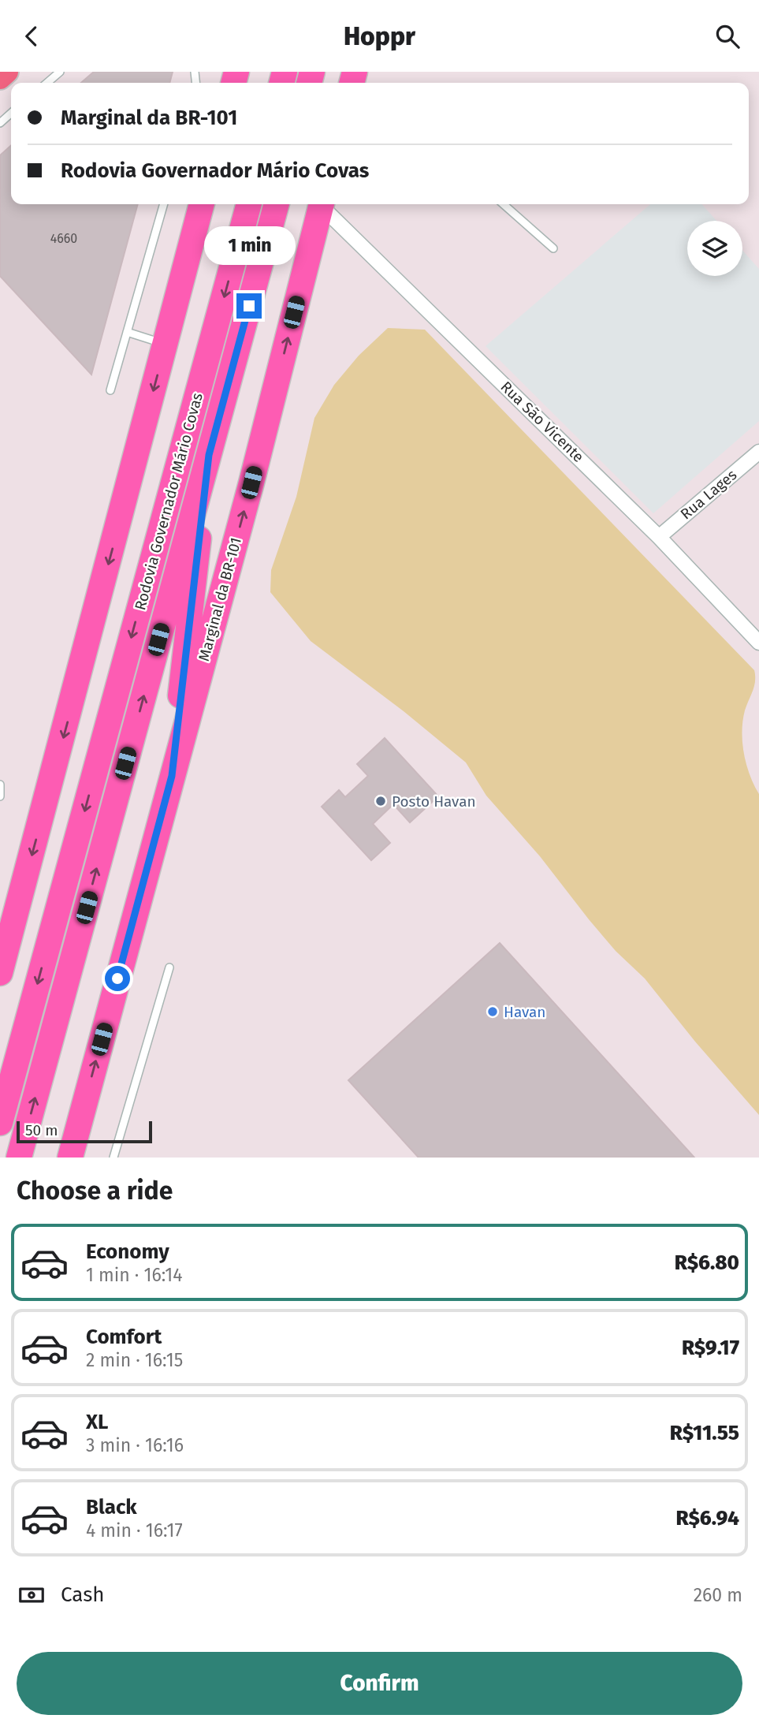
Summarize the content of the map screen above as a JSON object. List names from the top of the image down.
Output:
{
  "streets": {
    "highway": ["Rodovia Governador Mário Covas", "Marginal da BR-101"],
    "street": ["Rua São Vicente", "Rua Lages"]
  },
  "crossings": [
    ["Rua São Vicente", "Rua Lages"]
  ],
  "places": ["Posto Havan", "Havan"],
  "house_numbers": ["4660"],
  "scale_bar": "50 m",
  "page": {
    "header": "Hoppr",
    "banner": ["Marginal da BR-101", "Rodovia Governador Mário Covas"],
    "bubble": "1 min",
    "scale": "50 m",
    "heading": "Choose a ride",
    "list": [
      {
        "name": "Economy",
        "note": "1 min · 16:14",
        "value": "R$6.80"
      },
      {
        "name": "Comfort",
        "note": "2 min · 16:15",
        "value": "R$9.17"
      },
      {
        "name": "XL",
        "note": "3 min · 16:16",
        "value": "R$11.55"
      },
      {
        "name": "Black",
        "note": "4 min · 16:17",
        "value": "R$6.94"
      }
    ],
    "pay": ["Cash", "260 m"],
    "buttons": "Confirm"
  }
}
